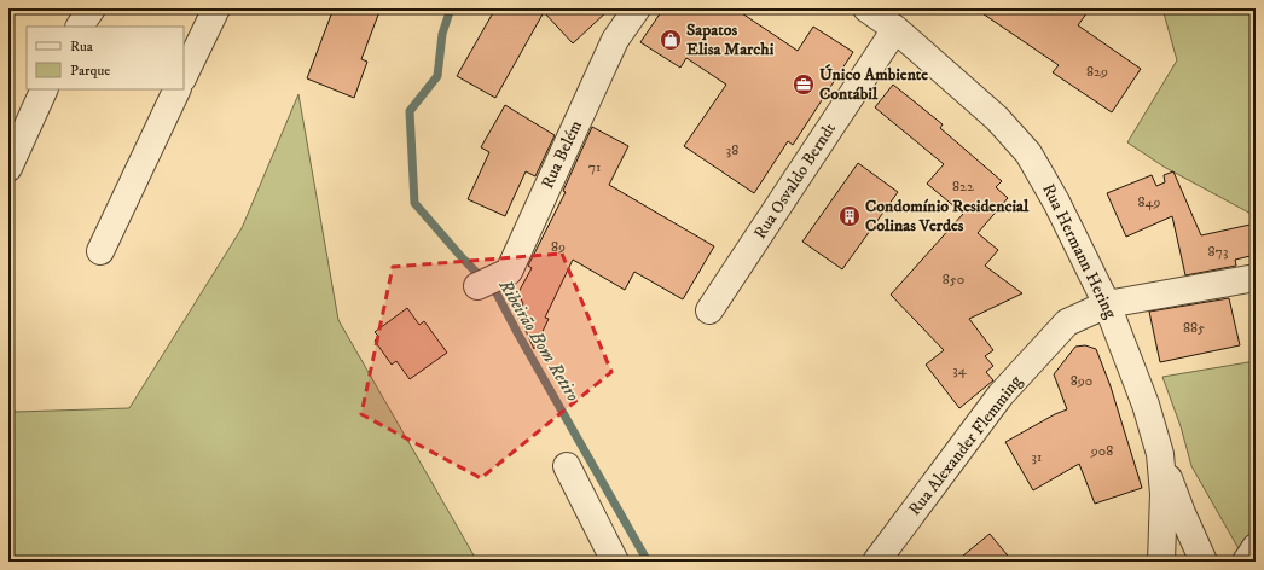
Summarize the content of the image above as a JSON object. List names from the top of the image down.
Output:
{
  "streets": {
    "street": [
      "Rua Belém",
      "Rua Osvaldo Berndt",
      "Rua Hermann Hering",
      "Rua Alexander Flemming"
    ]
  },
  "crossings": [
    ["Rua Osvaldo Berndt", "Rua Hermann Hering"],
    ["Rua Hermann Hering", "Rua Alexander Flemming"]
  ],
  "water": ["Ribeirão Bom Retiro"],
  "places": {
    "shop": ["Sapatos Elisa Marchi"],
    "office": ["Único Ambiente Contábil"],
    "building": ["Condomínio Residencial Colinas Verdes"]
  },
  "house_numbers": [
    "829",
    "38",
    "71",
    "822",
    "849",
    "89",
    "873",
    "850",
    "885",
    "34",
    "890",
    "908",
    "31"
  ],
  "legend": ["Rua", "Parque"]
}
